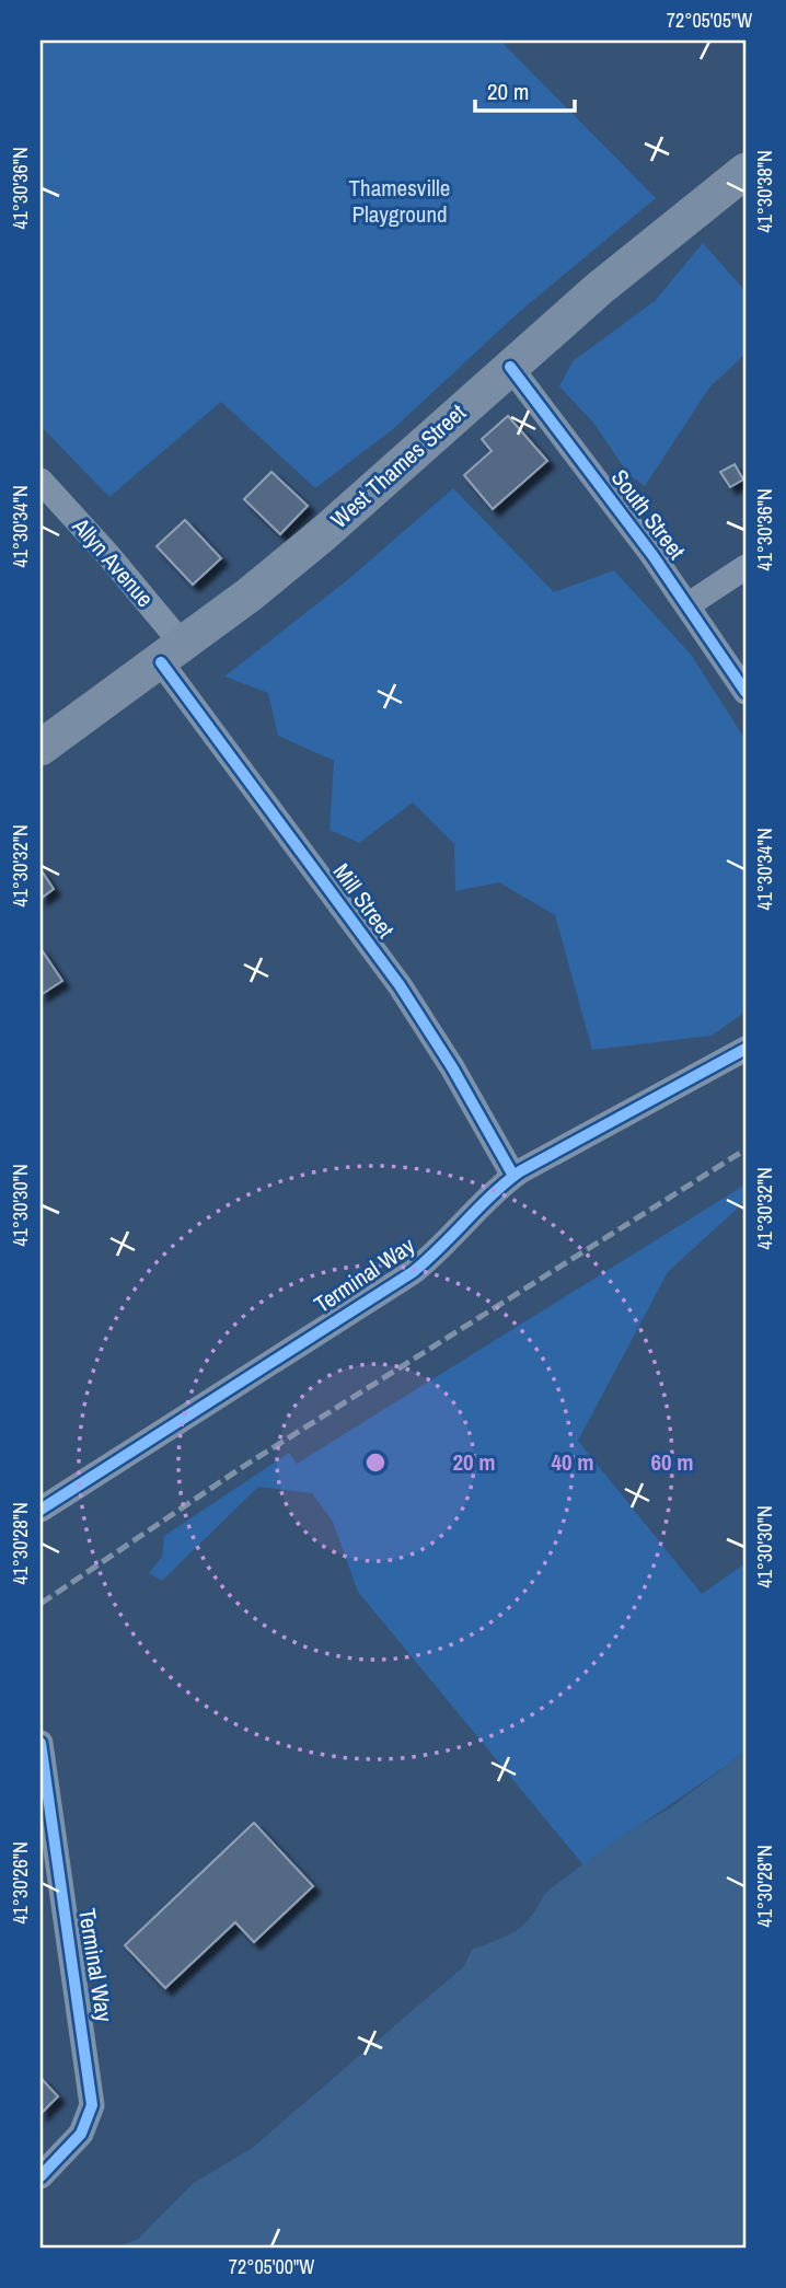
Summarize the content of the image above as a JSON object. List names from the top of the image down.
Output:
{
  "streets": {
    "main road": ["West Thames Street"],
    "street": [
      "South Street",
      "Allyn Avenue",
      "Mill Street",
      "Terminal Way"
    ]
  },
  "crossings": [
    ["West Thames Street", "South Street"],
    ["West Thames Street", "Allyn Avenue"],
    ["West Thames Street", "Mill Street"],
    ["Allyn Avenue", "Mill Street"],
    ["Mill Street", "Terminal Way"]
  ],
  "parks": ["Thamesville Playground"],
  "scale_bar": "20 m",
  "coordinates": [
    "72°05'05\"W",
    "41°30'36\"N",
    "41°30'38\"N",
    "41°30'34\"N",
    "41°30'32\"N",
    "41°30'30\"N",
    "41°30'28\"N",
    "41°30'26\"N",
    "72°05'00\"W"
  ],
  "rings": ["20 m", "40 m", "60 m"]
}
